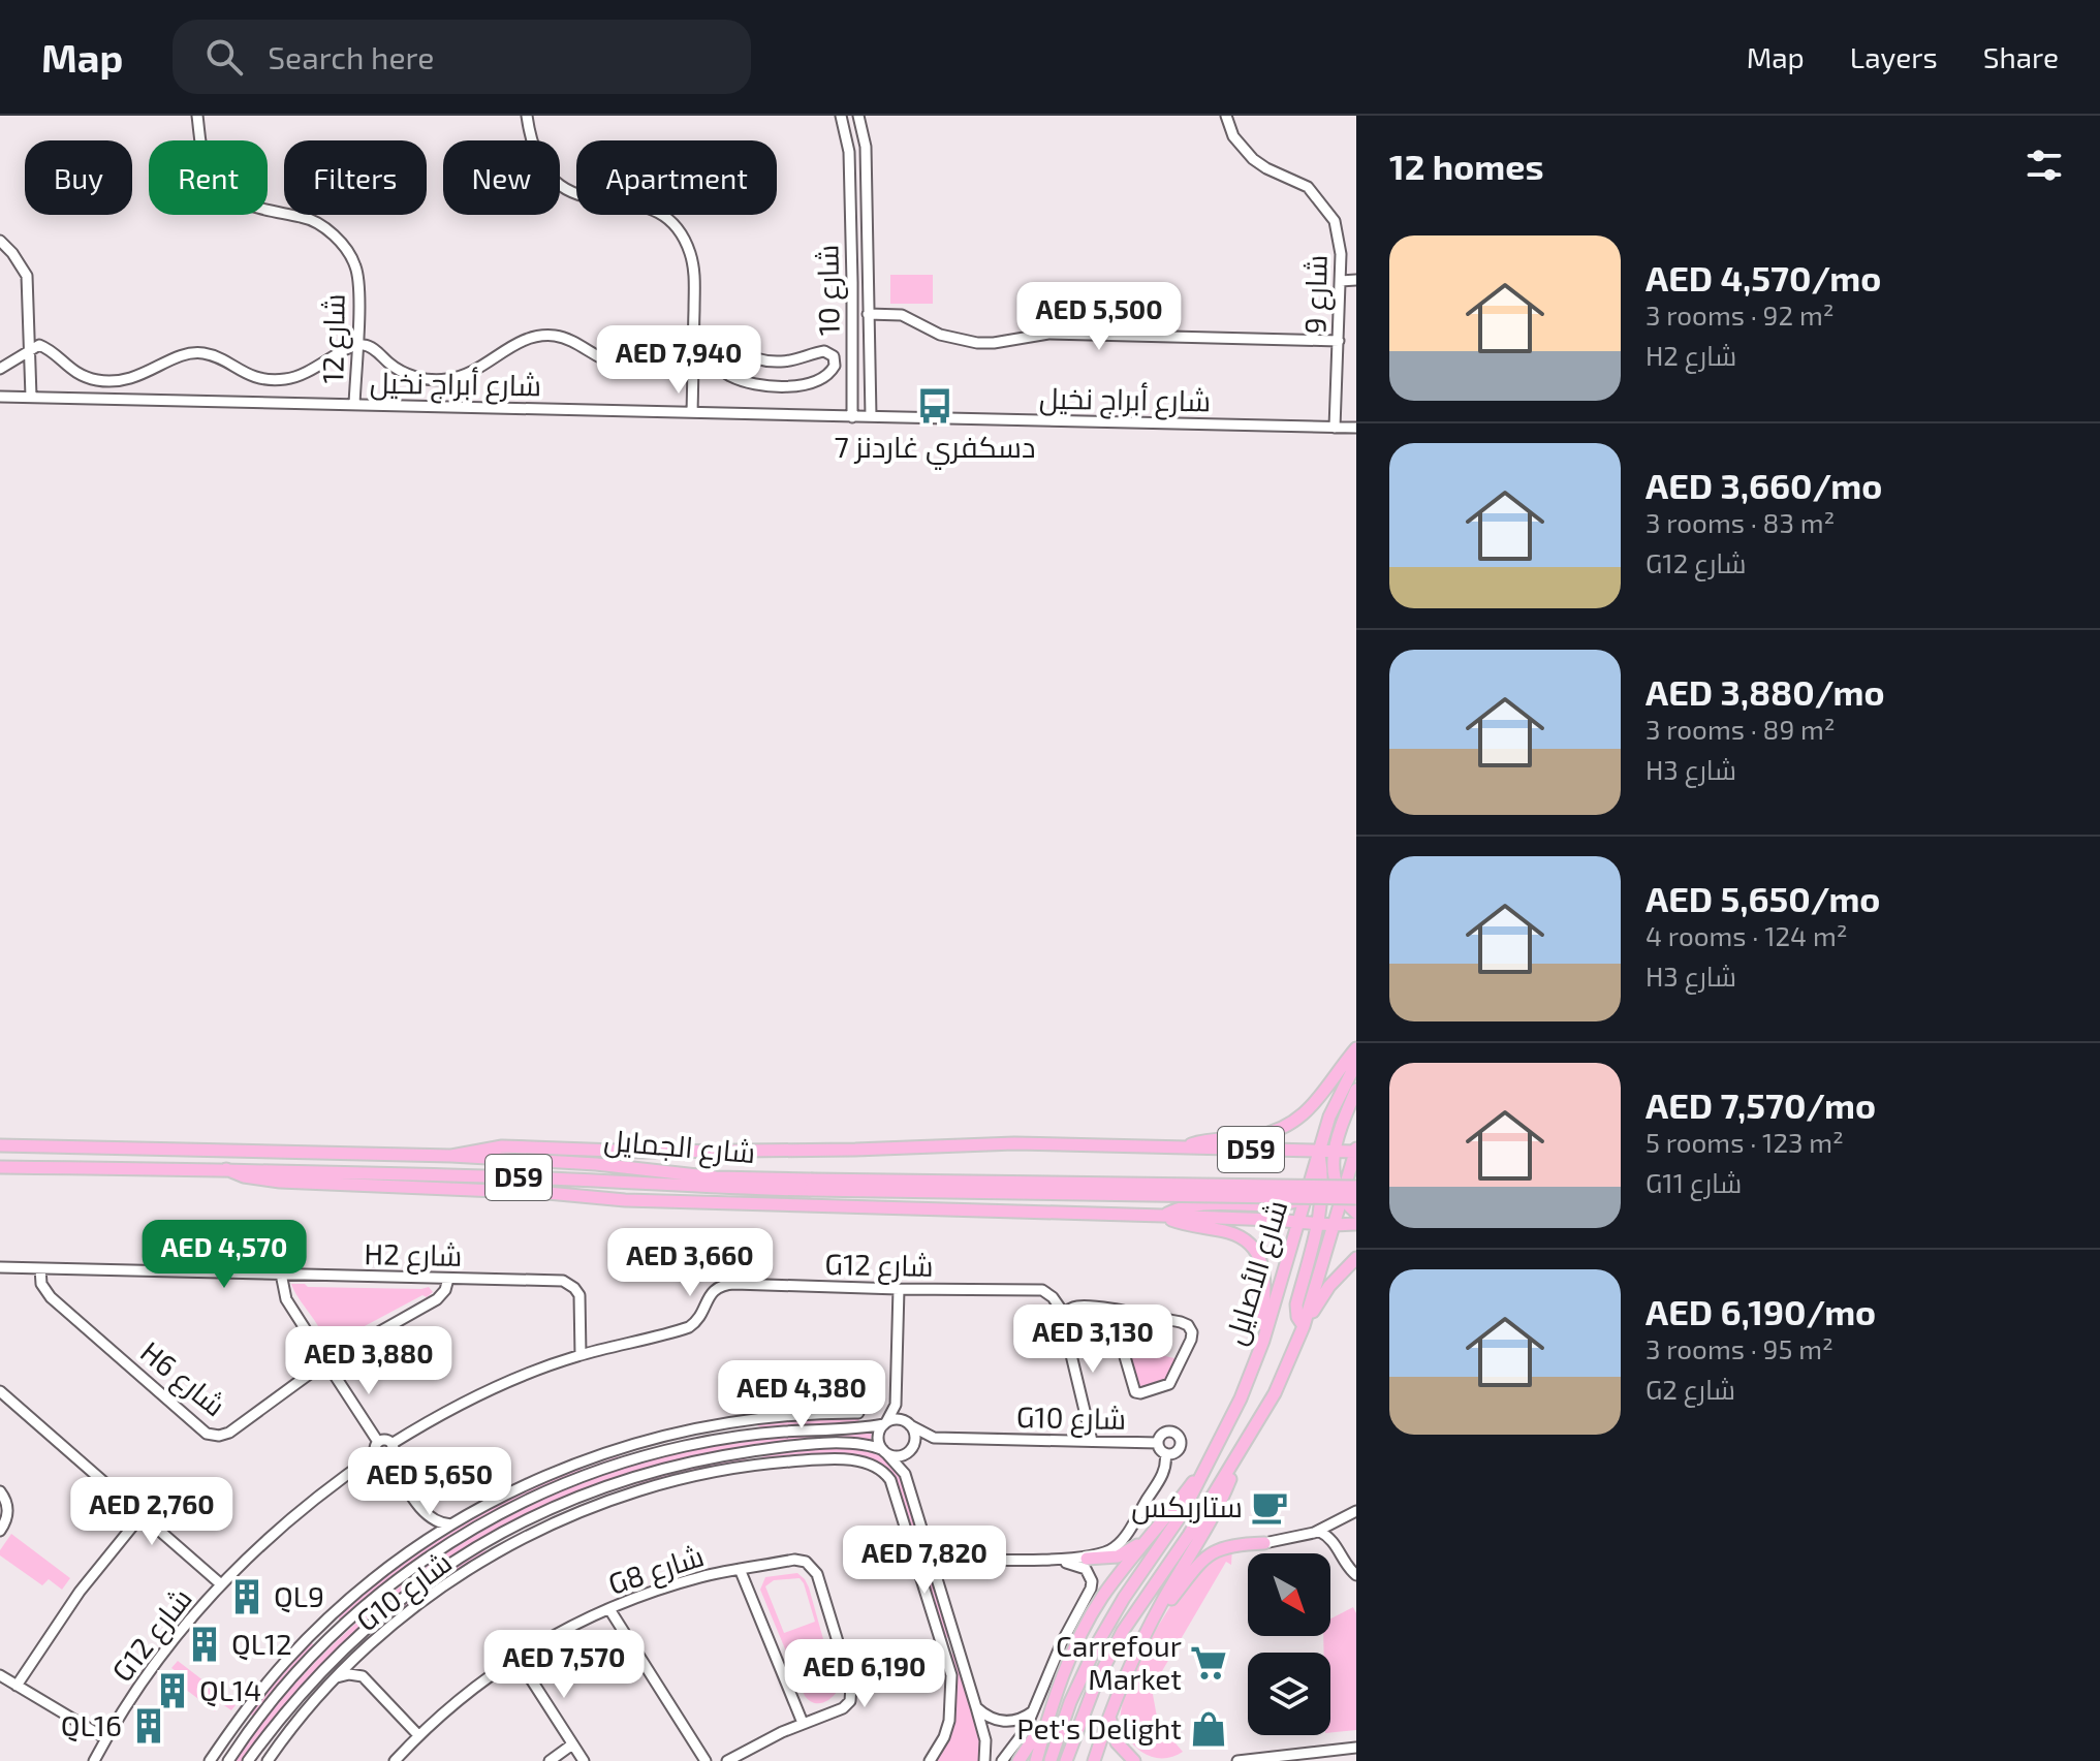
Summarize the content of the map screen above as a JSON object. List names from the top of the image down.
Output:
{
  "streets": {
    "main road": ["شارع الجمايل", "D59", "شارع الأصايل"],
    "street": [
      "شارع 10",
      "شارع 9",
      "شارع 12",
      "شارع أبراج نخيل",
      "H2 شارع",
      "G12 شارع",
      "H6 شارع",
      "G10 شارع",
      "G8 شارع"
    ]
  },
  "crossings": [
    ["شارع 10", "شارع أبراج نخيل"],
    ["شارع 9", "شارع أبراج نخيل"],
    ["شارع 12", "شارع أبراج نخيل"],
    ["شارع الجمايل", "D59"],
    ["D59", "شارع الأصايل"],
    ["H2 شارع", "G12 شارع"],
    ["H2 شارع", "H6 شارع"]
  ],
  "places": {
    "bus stop": ["دسكفري غاردنز 7"],
    "cafe": ["ستاربكس"],
    "building": [
      "QL9",
      "QL12",
      "QL14",
      "QL16"
    ],
    "supermarket": ["Carrefour Market"],
    "shop": ["Pet's Delight"]
  },
  "north": "bottom right",
  "page": {
    "header": "Map",
    "search": "Search here",
    "nav": ["Map", "Layers", "Share"],
    "heading": "12 homes",
    "chip": [
      "Buy",
      "Rent",
      "Filters",
      "New",
      "Apartment"
    ],
    "list": [
      {
        "name": "AED 4,570/mo",
        "note": "3 rooms · 92 m² · H2 شارع"
      },
      {
        "name": "AED 3,660/mo",
        "note": "3 rooms · 83 m² · G12 شارع"
      },
      {
        "name": "AED 3,880/mo",
        "note": "3 rooms · 89 m² · H3 شارع"
      },
      {
        "name": "AED 5,650/mo",
        "note": "4 rooms · 124 m² · H3 شارع"
      },
      {
        "name": "AED 7,570/mo",
        "note": "5 rooms · 123 m² · G11 شارع"
      },
      {
        "name": "AED 6,190/mo",
        "note": "3 rooms · 95 m² · G2 شارع"
      }
    ],
    "price": [
      "AED 5,500",
      "AED 7,940",
      "AED 4,570",
      "AED 3,660",
      "AED 3,130",
      "AED 3,880",
      "AED 4,380",
      "AED 5,650",
      "AED 2,760",
      "AED 7,820",
      "AED 7,570",
      "AED 6,190"
    ]
  }
}
